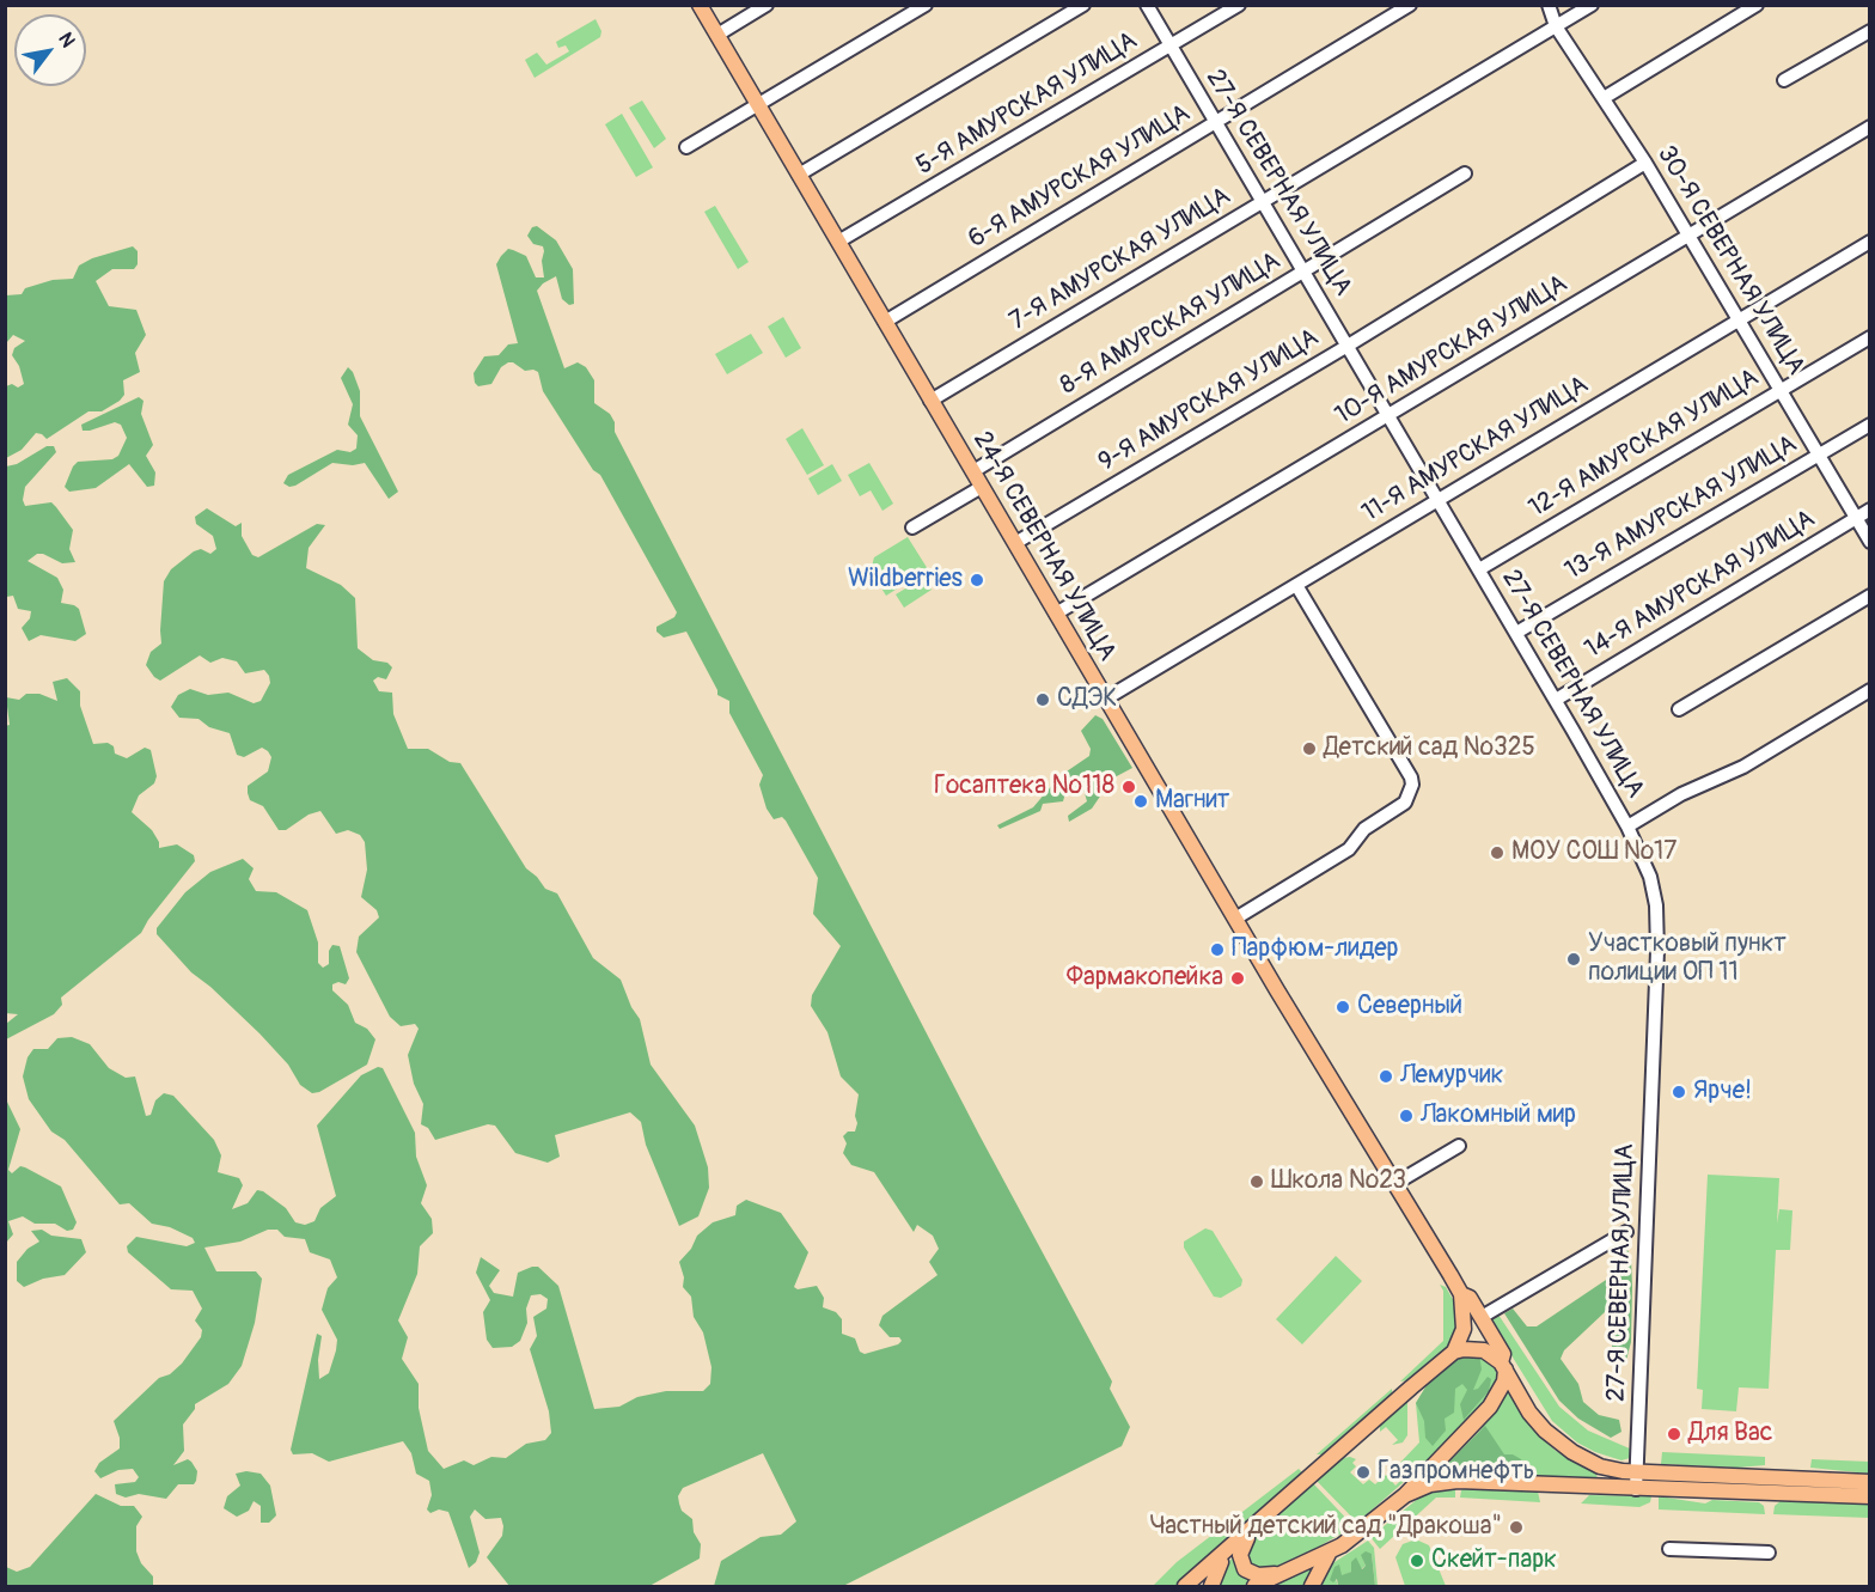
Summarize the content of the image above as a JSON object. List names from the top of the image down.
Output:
{
  "streets": {
    "main road": ["24-Я СЕВЕРНАЯ УЛИЦА"],
    "street": [
      "5-Я АМУРСКАЯ УЛИЦА",
      "6-Я АМУРСКАЯ УЛИЦА",
      "27-Я СЕВЕРНАЯ УЛИЦА",
      "7-Я АМУРСКАЯ УЛИЦА",
      "30-Я СЕВЕРНАЯ УЛИЦА",
      "8-Я АМУРСКАЯ УЛИЦА",
      "10-Я АМУРСКАЯ УЛИЦА",
      "9-Я АМУРСКАЯ УЛИЦА",
      "12-Я АМУРСКАЯ УЛИЦА",
      "11-Я АМУРСКАЯ УЛИЦА",
      "13-Я АМУРСКАЯ УЛИЦА",
      "14-Я АМУРСКАЯ УЛИЦА"
    ]
  },
  "crossings": [
    ["5-Я АМУРСКАЯ УЛИЦА", "27-Я СЕВЕРНАЯ УЛИЦА"],
    ["5-Я АМУРСКАЯ УЛИЦА", "24-Я СЕВЕРНАЯ УЛИЦА"],
    ["6-Я АМУРСКАЯ УЛИЦА", "27-Я СЕВЕРНАЯ УЛИЦА"],
    ["6-Я АМУРСКАЯ УЛИЦА", "24-Я СЕВЕРНАЯ УЛИЦА"],
    ["27-Я СЕВЕРНАЯ УЛИЦА", "7-Я АМУРСКАЯ УЛИЦА"],
    ["27-Я СЕВЕРНАЯ УЛИЦА", "8-Я АМУРСКАЯ УЛИЦА"],
    ["27-Я СЕВЕРНАЯ УЛИЦА", "10-Я АМУРСКАЯ УЛИЦА"],
    ["27-Я СЕВЕРНАЯ УЛИЦА", "9-Я АМУРСКАЯ УЛИЦА"],
    ["27-Я СЕВЕРНАЯ УЛИЦА", "12-Я АМУРСКАЯ УЛИЦА"],
    ["27-Я СЕВЕРНАЯ УЛИЦА", "11-Я АМУРСКАЯ УЛИЦА"],
    ["27-Я СЕВЕРНАЯ УЛИЦА", "13-Я АМУРСКАЯ УЛИЦА"],
    ["27-Я СЕВЕРНАЯ УЛИЦА", "24-Я СЕВЕРНАЯ УЛИЦА"],
    ["27-Я СЕВЕРНАЯ УЛИЦА", "14-Я АМУРСКАЯ УЛИЦА"],
    ["7-Я АМУРСКАЯ УЛИЦА", "30-Я СЕВЕРНАЯ УЛИЦА"],
    ["7-Я АМУРСКАЯ УЛИЦА", "24-Я СЕВЕРНАЯ УЛИЦА"],
    ["30-Я СЕВЕРНАЯ УЛИЦА", "10-Я АМУРСКАЯ УЛИЦА"],
    ["30-Я СЕВЕРНАЯ УЛИЦА", "9-Я АМУРСКАЯ УЛИЦА"],
    ["30-Я СЕВЕРНАЯ УЛИЦА", "12-Я АМУРСКАЯ УЛИЦА"],
    ["30-Я СЕВЕРНАЯ УЛИЦА", "11-Я АМУРСКАЯ УЛИЦА"],
    ["30-Я СЕВЕРНАЯ УЛИЦА", "13-Я АМУРСКАЯ УЛИЦА"],
    ["30-Я СЕВЕРНАЯ УЛИЦА", "14-Я АМУРСКАЯ УЛИЦА"],
    ["8-Я АМУРСКАЯ УЛИЦА", "24-Я СЕВЕРНАЯ УЛИЦА"],
    ["10-Я АМУРСКАЯ УЛИЦА", "24-Я СЕВЕРНАЯ УЛИЦА"],
    ["9-Я АМУРСКАЯ УЛИЦА", "24-Я СЕВЕРНАЯ УЛИЦА"],
    ["11-Я АМУРСКАЯ УЛИЦА", "24-Я СЕВЕРНАЯ УЛИЦА"]
  ],
  "places": [
    "Wildberries",
    "СДЭК",
    "Детский сад №325",
    "Госаптека №118",
    "Магнит",
    "МОУ СОШ №17",
    "Парфюм-лидер",
    "Участковый пункт полиции ОП 11",
    "Фармакопейка",
    "Северный",
    "Лемурчик",
    "Ярче!",
    "Лакомный мир",
    "Школа №23",
    "Для Вас",
    "Газпромнефть",
    "Частный детский сад \"Дракоша\"",
    "Скейт-парк"
  ],
  "north": "top right"
}
